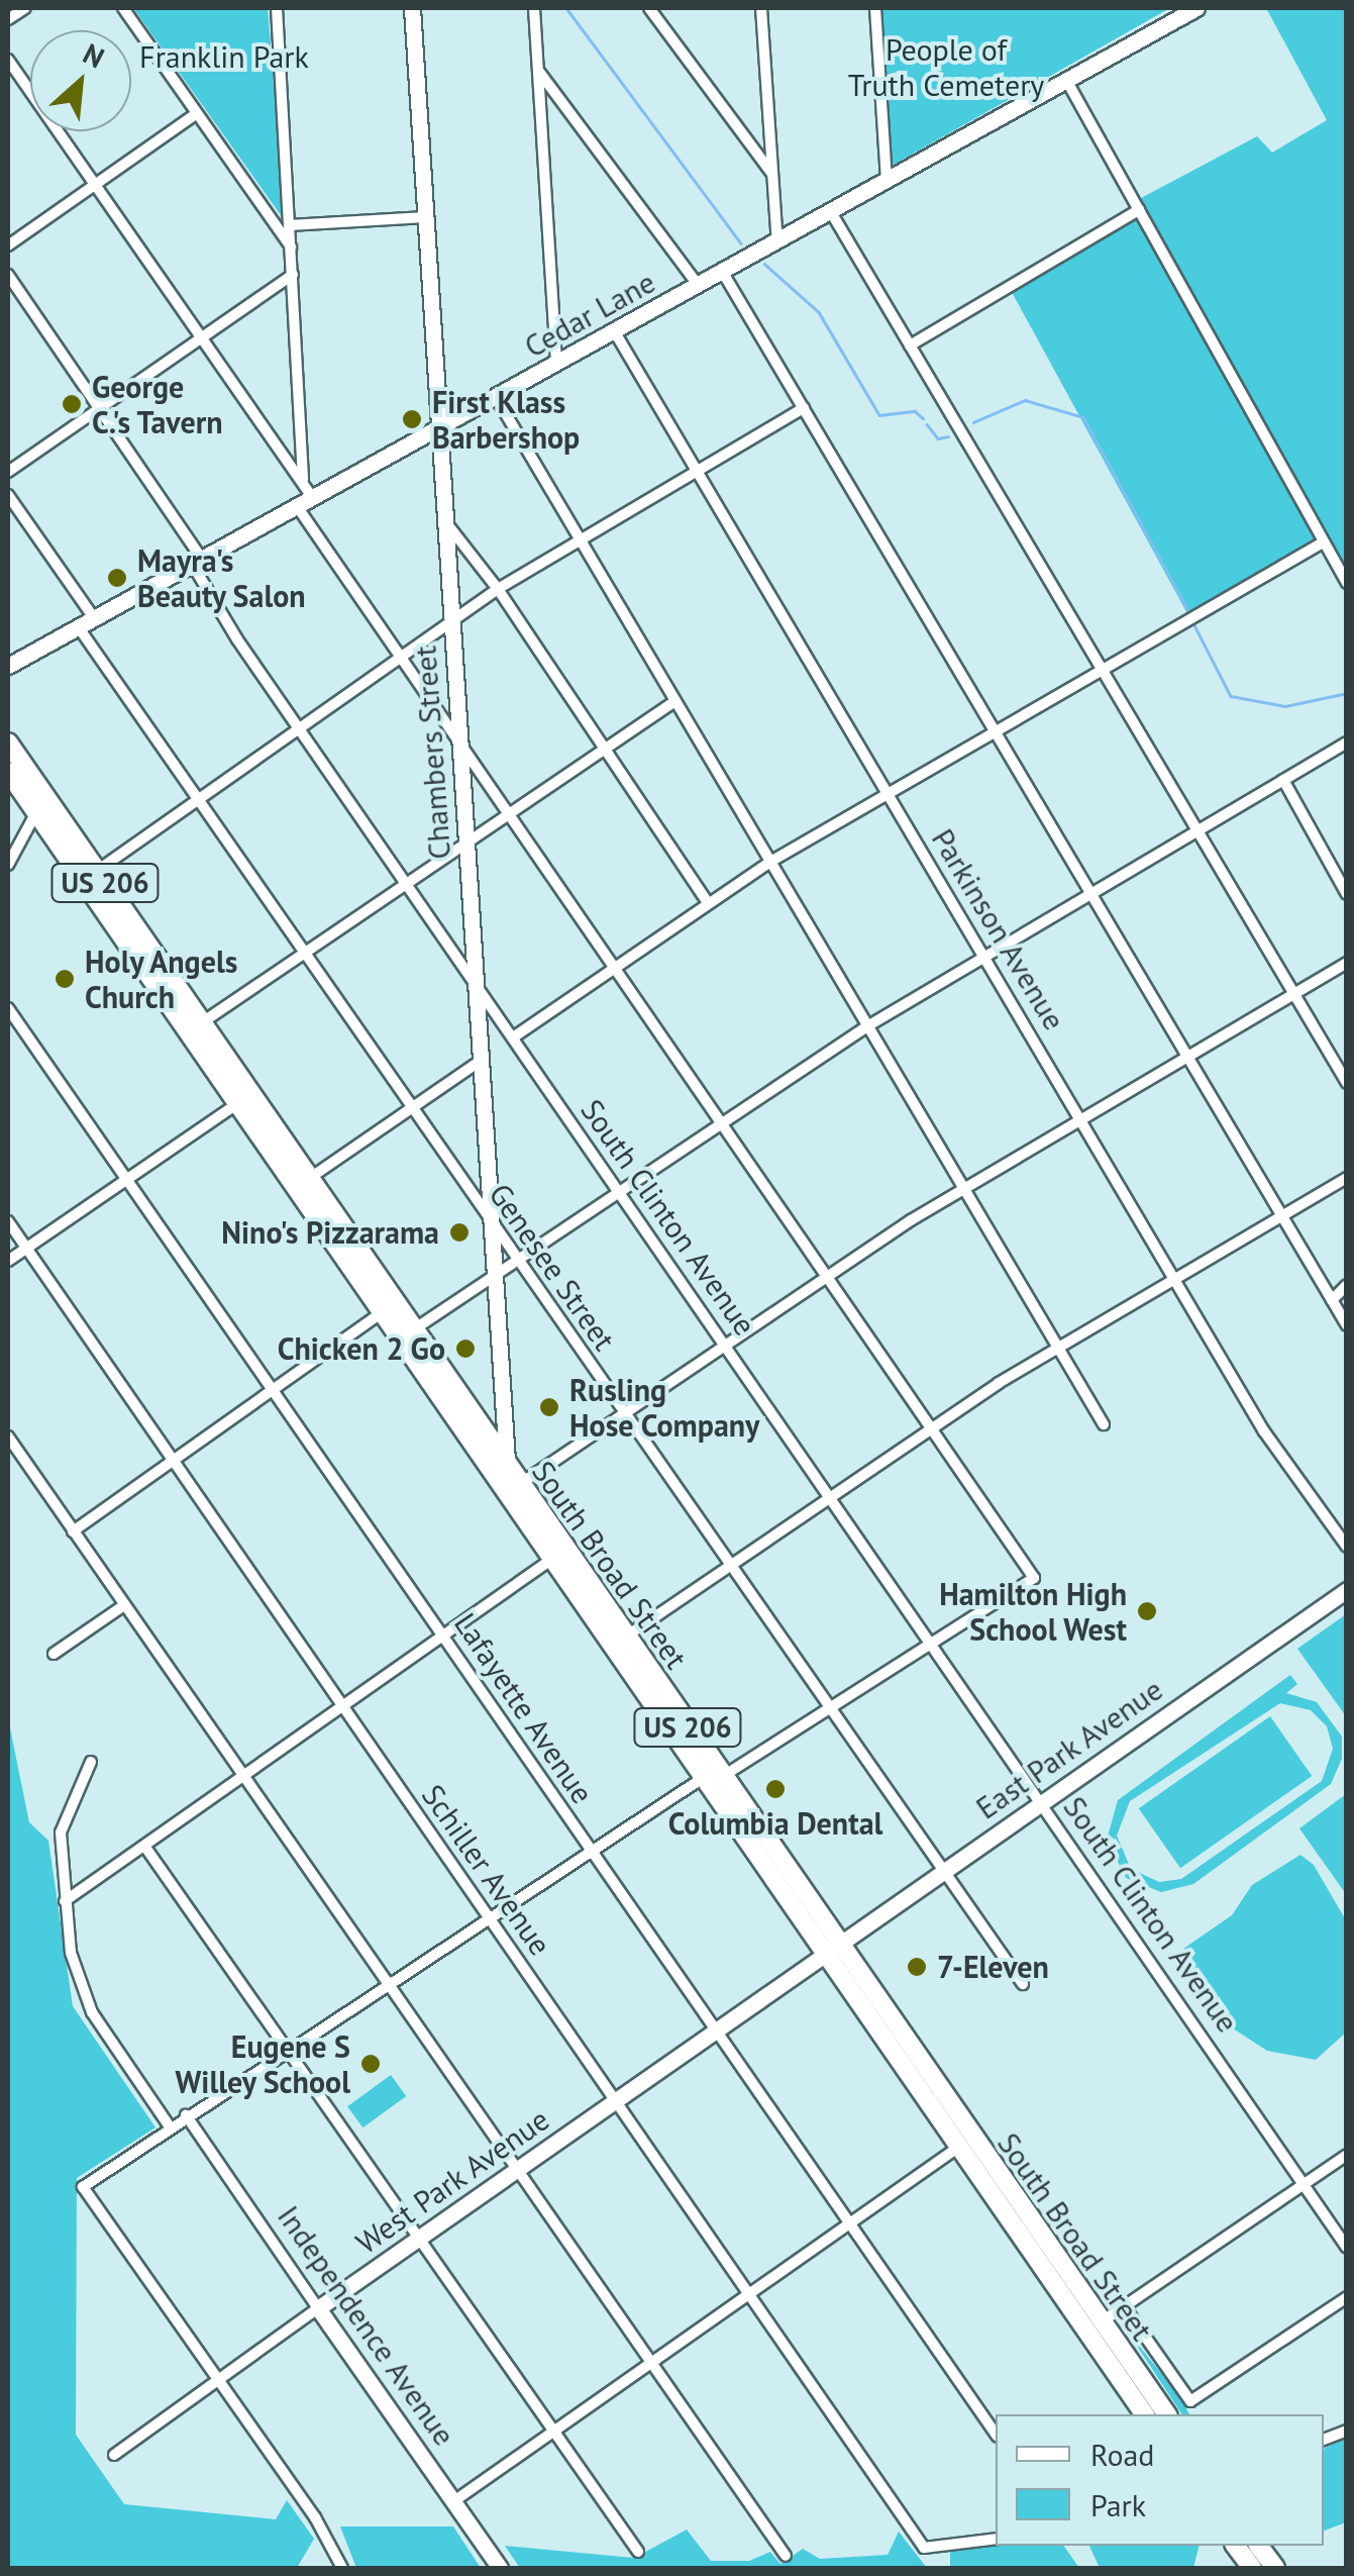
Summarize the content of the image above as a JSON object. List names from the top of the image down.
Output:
{
  "streets": {
    "main road": ["US 206", "South Broad Street"],
    "street": [
      "Cedar Lane",
      "Chambers Street",
      "Parkinson Avenue",
      "South Clinton Avenue",
      "Genesee Street",
      "Lafayette Avenue",
      "East Park Avenue",
      "Schiller Avenue",
      "West Park Avenue",
      "Independence Avenue"
    ]
  },
  "crossings": [
    ["Cedar Lane", "Chambers Street"],
    ["Cedar Lane", "Parkinson Avenue"],
    ["Cedar Lane", "South Clinton Avenue"],
    ["Cedar Lane", "Genesee Street"],
    ["Chambers Street", "South Clinton Avenue"],
    ["Chambers Street", "Genesee Street"],
    ["Chambers Street", "South Broad Street"],
    ["South Clinton Avenue", "East Park Avenue"],
    ["Genesee Street", "East Park Avenue"],
    ["South Broad Street", "East Park Avenue"],
    ["South Broad Street", "West Park Avenue"],
    ["Lafayette Avenue", "West Park Avenue"],
    ["East Park Avenue", "West Park Avenue"],
    ["Schiller Avenue", "West Park Avenue"],
    ["West Park Avenue", "Independence Avenue"]
  ],
  "parks": ["People of Truth Cemetery", "Franklin Park"],
  "places": [
    "George C.'s Tavern",
    "First Klass Barbershop",
    "Mayra's Beauty Salon",
    "Holy Angels Church",
    "Nino's Pizzarama",
    "Chicken 2 Go",
    "Rusling Hose Company",
    "Hamilton High School West",
    "Columbia Dental",
    "7-Eleven",
    "Eugene S Willey School"
  ],
  "legend": ["Road", "Park"],
  "north": "top right"
}
